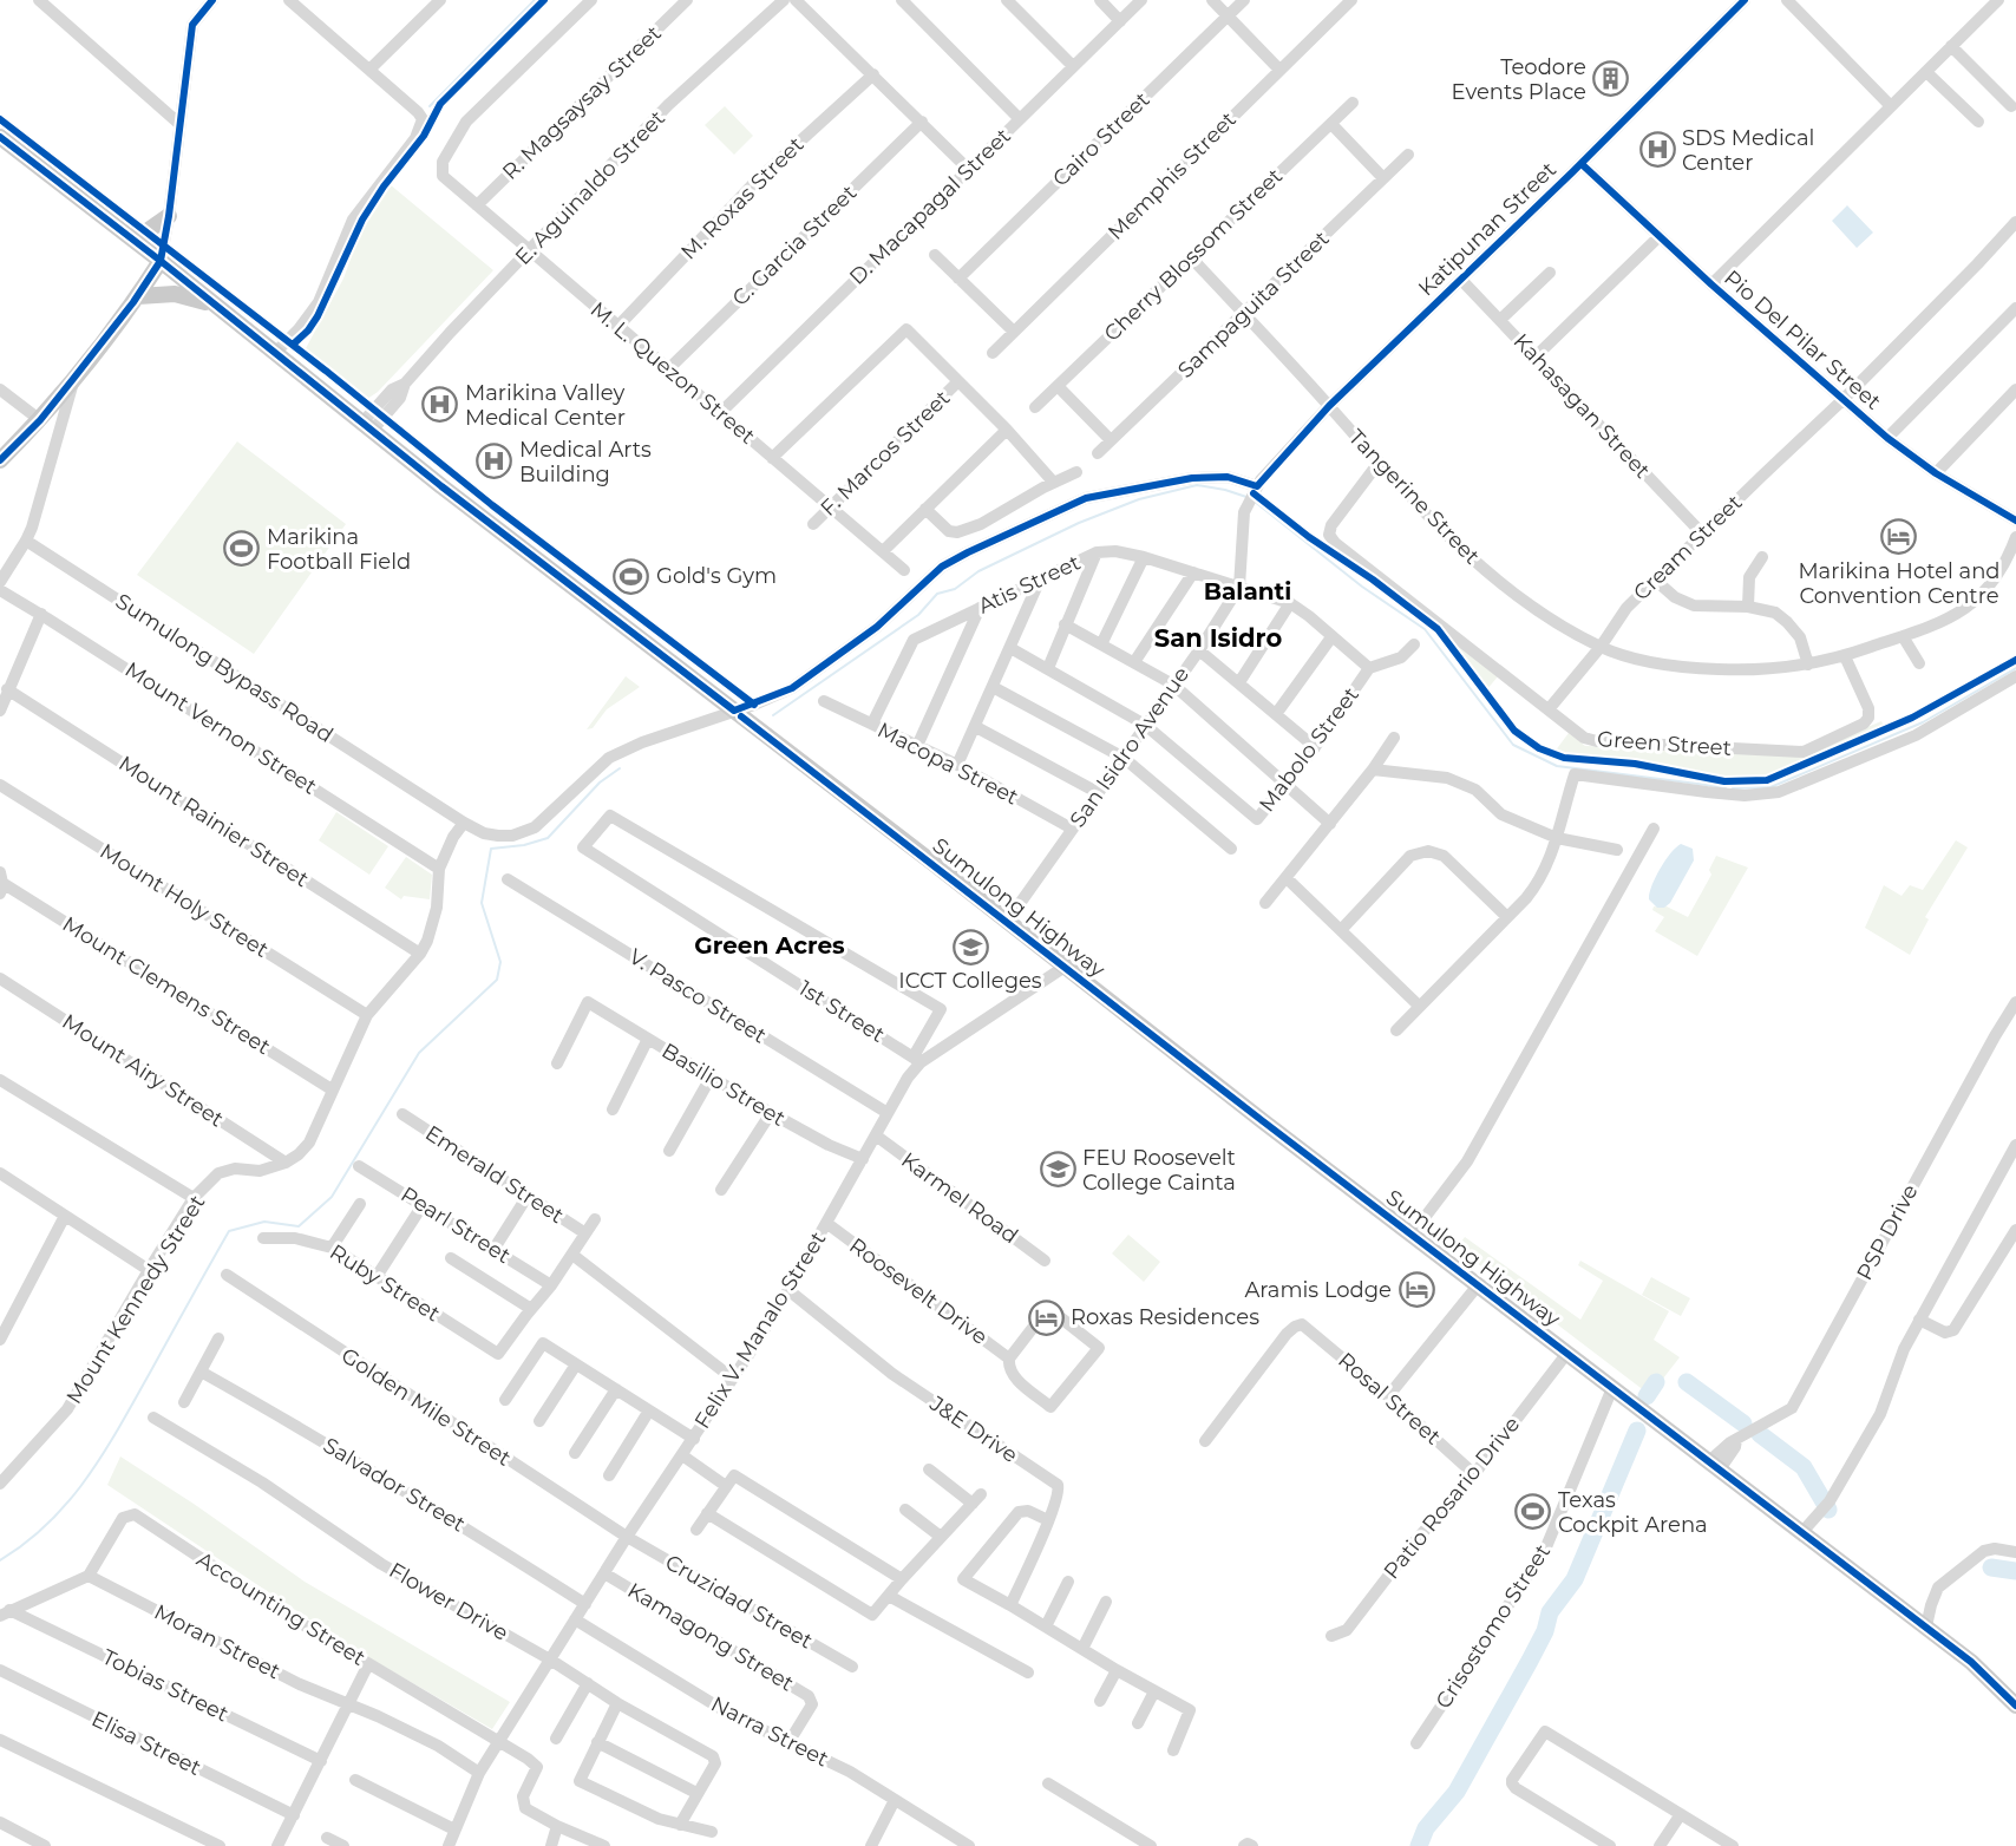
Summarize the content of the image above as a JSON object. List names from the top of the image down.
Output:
{
  "streets": {
    "main road": ["Sumulong Highway"],
    "street": [
      "R. Magsaysay Street",
      "Cairo Street",
      "Memphis Street",
      "E. Aguinaldo Street",
      "M. Roxas Street",
      "D. Macapagal Street",
      "Katipunan Street",
      "C. Garcia Street",
      "Cherry Blossom Street",
      "Sampaguita Street",
      "Pio Del Pilar Street",
      "M. L. Quezon Street",
      "Kahasagan Street",
      "F. Marcos Street",
      "Tangerine Street",
      "Cream Street",
      "Atis Street",
      "Sumulong Bypass Road",
      "Mount Vernon Street",
      "Green Street",
      "San Isidro Avenue",
      "Mabolo Street",
      "Macopa Street",
      "Mount Rainier Street",
      "Mount Holy Street",
      "Mount Clemens Street",
      "V. Pasco Street",
      "1st Street",
      "Mount Airy Street",
      "Basilio Street",
      "Emerald Street",
      "Karmel Road",
      "Pearl Street",
      "PSP Drive",
      "Ruby Street",
      "Roosevelt Drive",
      "Mount Kennedy Street",
      "Felix V. Manalo Street",
      "Rosal Street",
      "Golden Mile Street",
      "J&E Drive",
      "Salvador Street",
      "Patio Rosario Drive",
      "Flower Drive",
      "Cruzidad Street",
      "Accounting Street",
      "Crisostomo Street",
      "Kamagong Street",
      "Moran Street",
      "Tobias Street",
      "Narra Street",
      "Elisa Street"
    ]
  },
  "crossings": [
    ["R. Magsaysay Street", "M. L. Quezon Street"],
    ["E. Aguinaldo Street", "M. L. Quezon Street"],
    ["E. Aguinaldo Street", "Sumulong Highway"],
    ["M. Roxas Street", "M. L. Quezon Street"],
    ["D. Macapagal Street", "M. L. Quezon Street"],
    ["Katipunan Street", "Pio Del Pilar Street"],
    ["Katipunan Street", "Kahasagan Street"],
    ["Katipunan Street", "Tangerine Street"],
    ["Katipunan Street", "Sumulong Bypass Road"],
    ["Katipunan Street", "San Isidro Avenue"],
    ["C. Garcia Street", "M. L. Quezon Street"],
    ["Cherry Blossom Street", "Tangerine Street"],
    ["Sampaguita Street", "Tangerine Street"],
    ["Pio Del Pilar Street", "Cream Street"],
    ["M. L. Quezon Street", "F. Marcos Street"],
    ["Kahasagan Street", "Cream Street"],
    ["Tangerine Street", "Cream Street"],
    ["Tangerine Street", "Green Street"],
    ["Cream Street", "Green Street"],
    ["Atis Street", "San Isidro Avenue"],
    ["Atis Street", "Mabolo Street"],
    ["Atis Street", "Macopa Street"],
    ["Sumulong Bypass Road", "San Isidro Avenue"],
    ["Sumulong Bypass Road", "Sumulong Highway"],
    ["San Isidro Avenue", "Mabolo Street"],
    ["San Isidro Avenue", "Macopa Street"],
    ["San Isidro Avenue", "Sumulong Highway"],
    ["Sumulong Highway", "PSP Drive"],
    ["Sumulong Highway", "Felix V. Manalo Street"],
    ["Sumulong Highway", "Patio Rosario Drive"],
    ["Sumulong Highway", "Crisostomo Street"],
    ["V. Pasco Street", "Felix V. Manalo Street"],
    ["1st Street", "Felix V. Manalo Street"],
    ["Mount Airy Street", "Mount Kennedy Street"],
    ["Basilio Street", "Felix V. Manalo Street"],
    ["Karmel Road", "Felix V. Manalo Street"],
    ["Roosevelt Drive", "Felix V. Manalo Street"],
    ["Felix V. Manalo Street", "Golden Mile Street"],
    ["Felix V. Manalo Street", "J&E Drive"],
    ["Felix V. Manalo Street", "Salvador Street"],
    ["Felix V. Manalo Street", "Flower Drive"],
    ["Felix V. Manalo Street", "Cruzidad Street"],
    ["Felix V. Manalo Street", "Accounting Street"],
    ["Felix V. Manalo Street", "Kamagong Street"],
    ["Felix V. Manalo Street", "Moran Street"],
    ["Felix V. Manalo Street", "Narra Street"],
    ["Rosal Street", "Patio Rosario Drive"],
    ["Golden Mile Street", "Cruzidad Street"],
    ["Accounting Street", "Moran Street"],
    ["Kamagong Street", "Narra Street"]
  ],
  "districts": ["Balanti", "San Isidro", "Green Acres"],
  "places": {
    "building": ["Teodore Events Place"],
    "hospital": ["SDS Medical Center", "Marikina Valley Medical Center", "Medical Arts Building"],
    "hotel": ["Marikina Hotel and Convention Centre", "Aramis Lodge", "Roxas Residences"],
    "sports": ["Marikina Football Field", "Gold's Gym", "Texas Cockpit Arena"],
    "school or university": ["ICCT Colleges", "FEU Roosevelt College Cainta"]
  }
}
